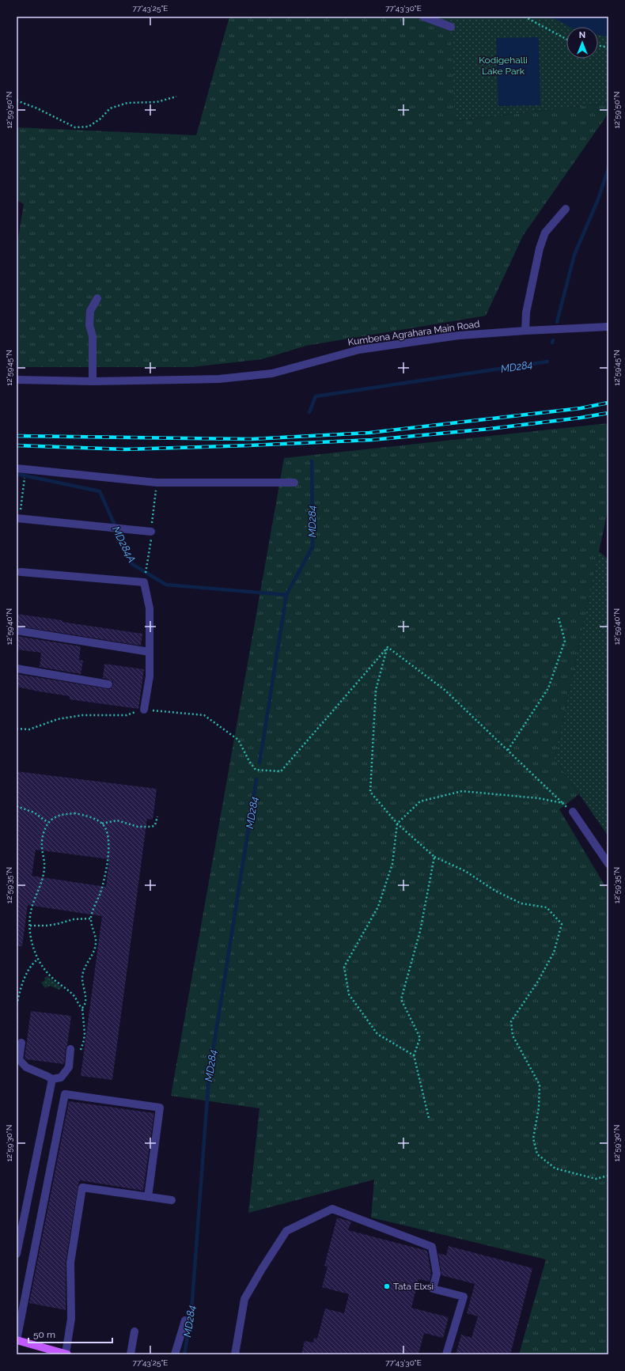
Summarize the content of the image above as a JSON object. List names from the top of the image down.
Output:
{
  "streets": {
    "street": ["Kumbena Agrahara Main Road"]
  },
  "water": ["MD284", "MD284A"],
  "parks": ["Kodigehalli Lake Park"],
  "places": ["Tata Elxsi"],
  "scale_bar": "50 m",
  "north": "top",
  "coordinates": [
    "77°43'25\"E",
    "77°43'30\"E",
    "12°59'50\"N",
    "12°59'45\"N",
    "12°59'40\"N",
    "12°59'35\"N",
    "12°59'30\"N"
  ]
}
